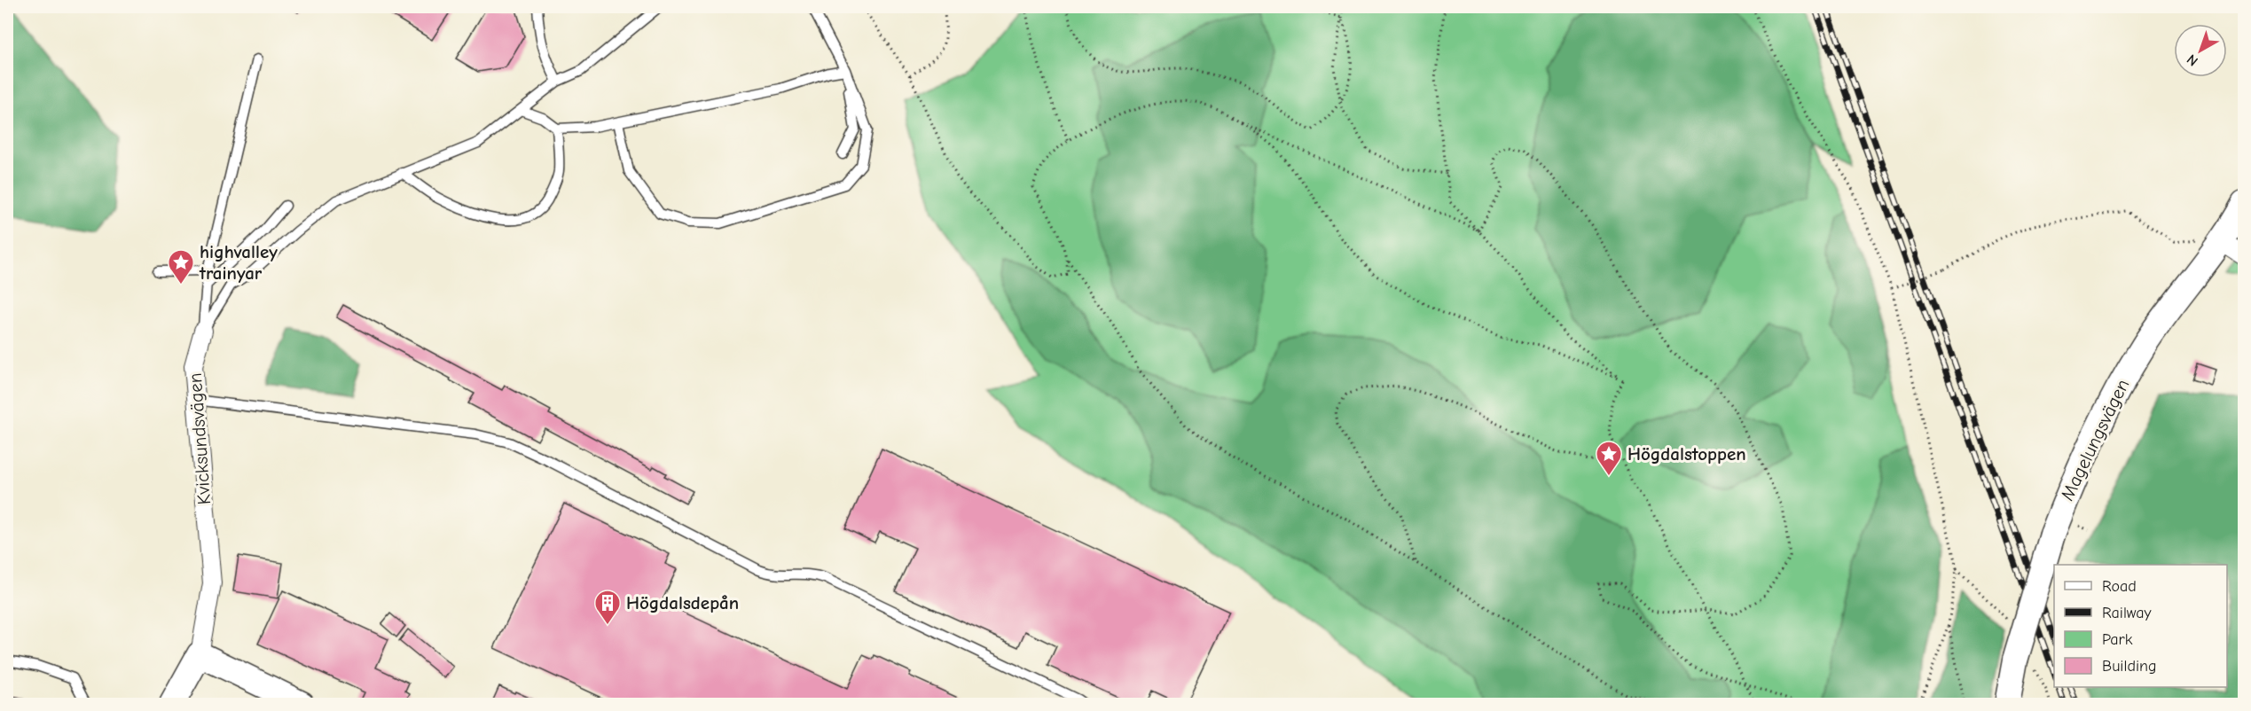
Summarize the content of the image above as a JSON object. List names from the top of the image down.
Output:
{
  "streets": {
    "main road": ["Kvicksundsvägen", "Magelungsvägen"]
  },
  "places": {
    "place": ["highvalley trainyar", "Högdalstoppen"],
    "building": ["Högdalsdepån"]
  },
  "legend": [
    "Road",
    "Railway",
    "Park",
    "Building"
  ],
  "north": "bottom left"
}
